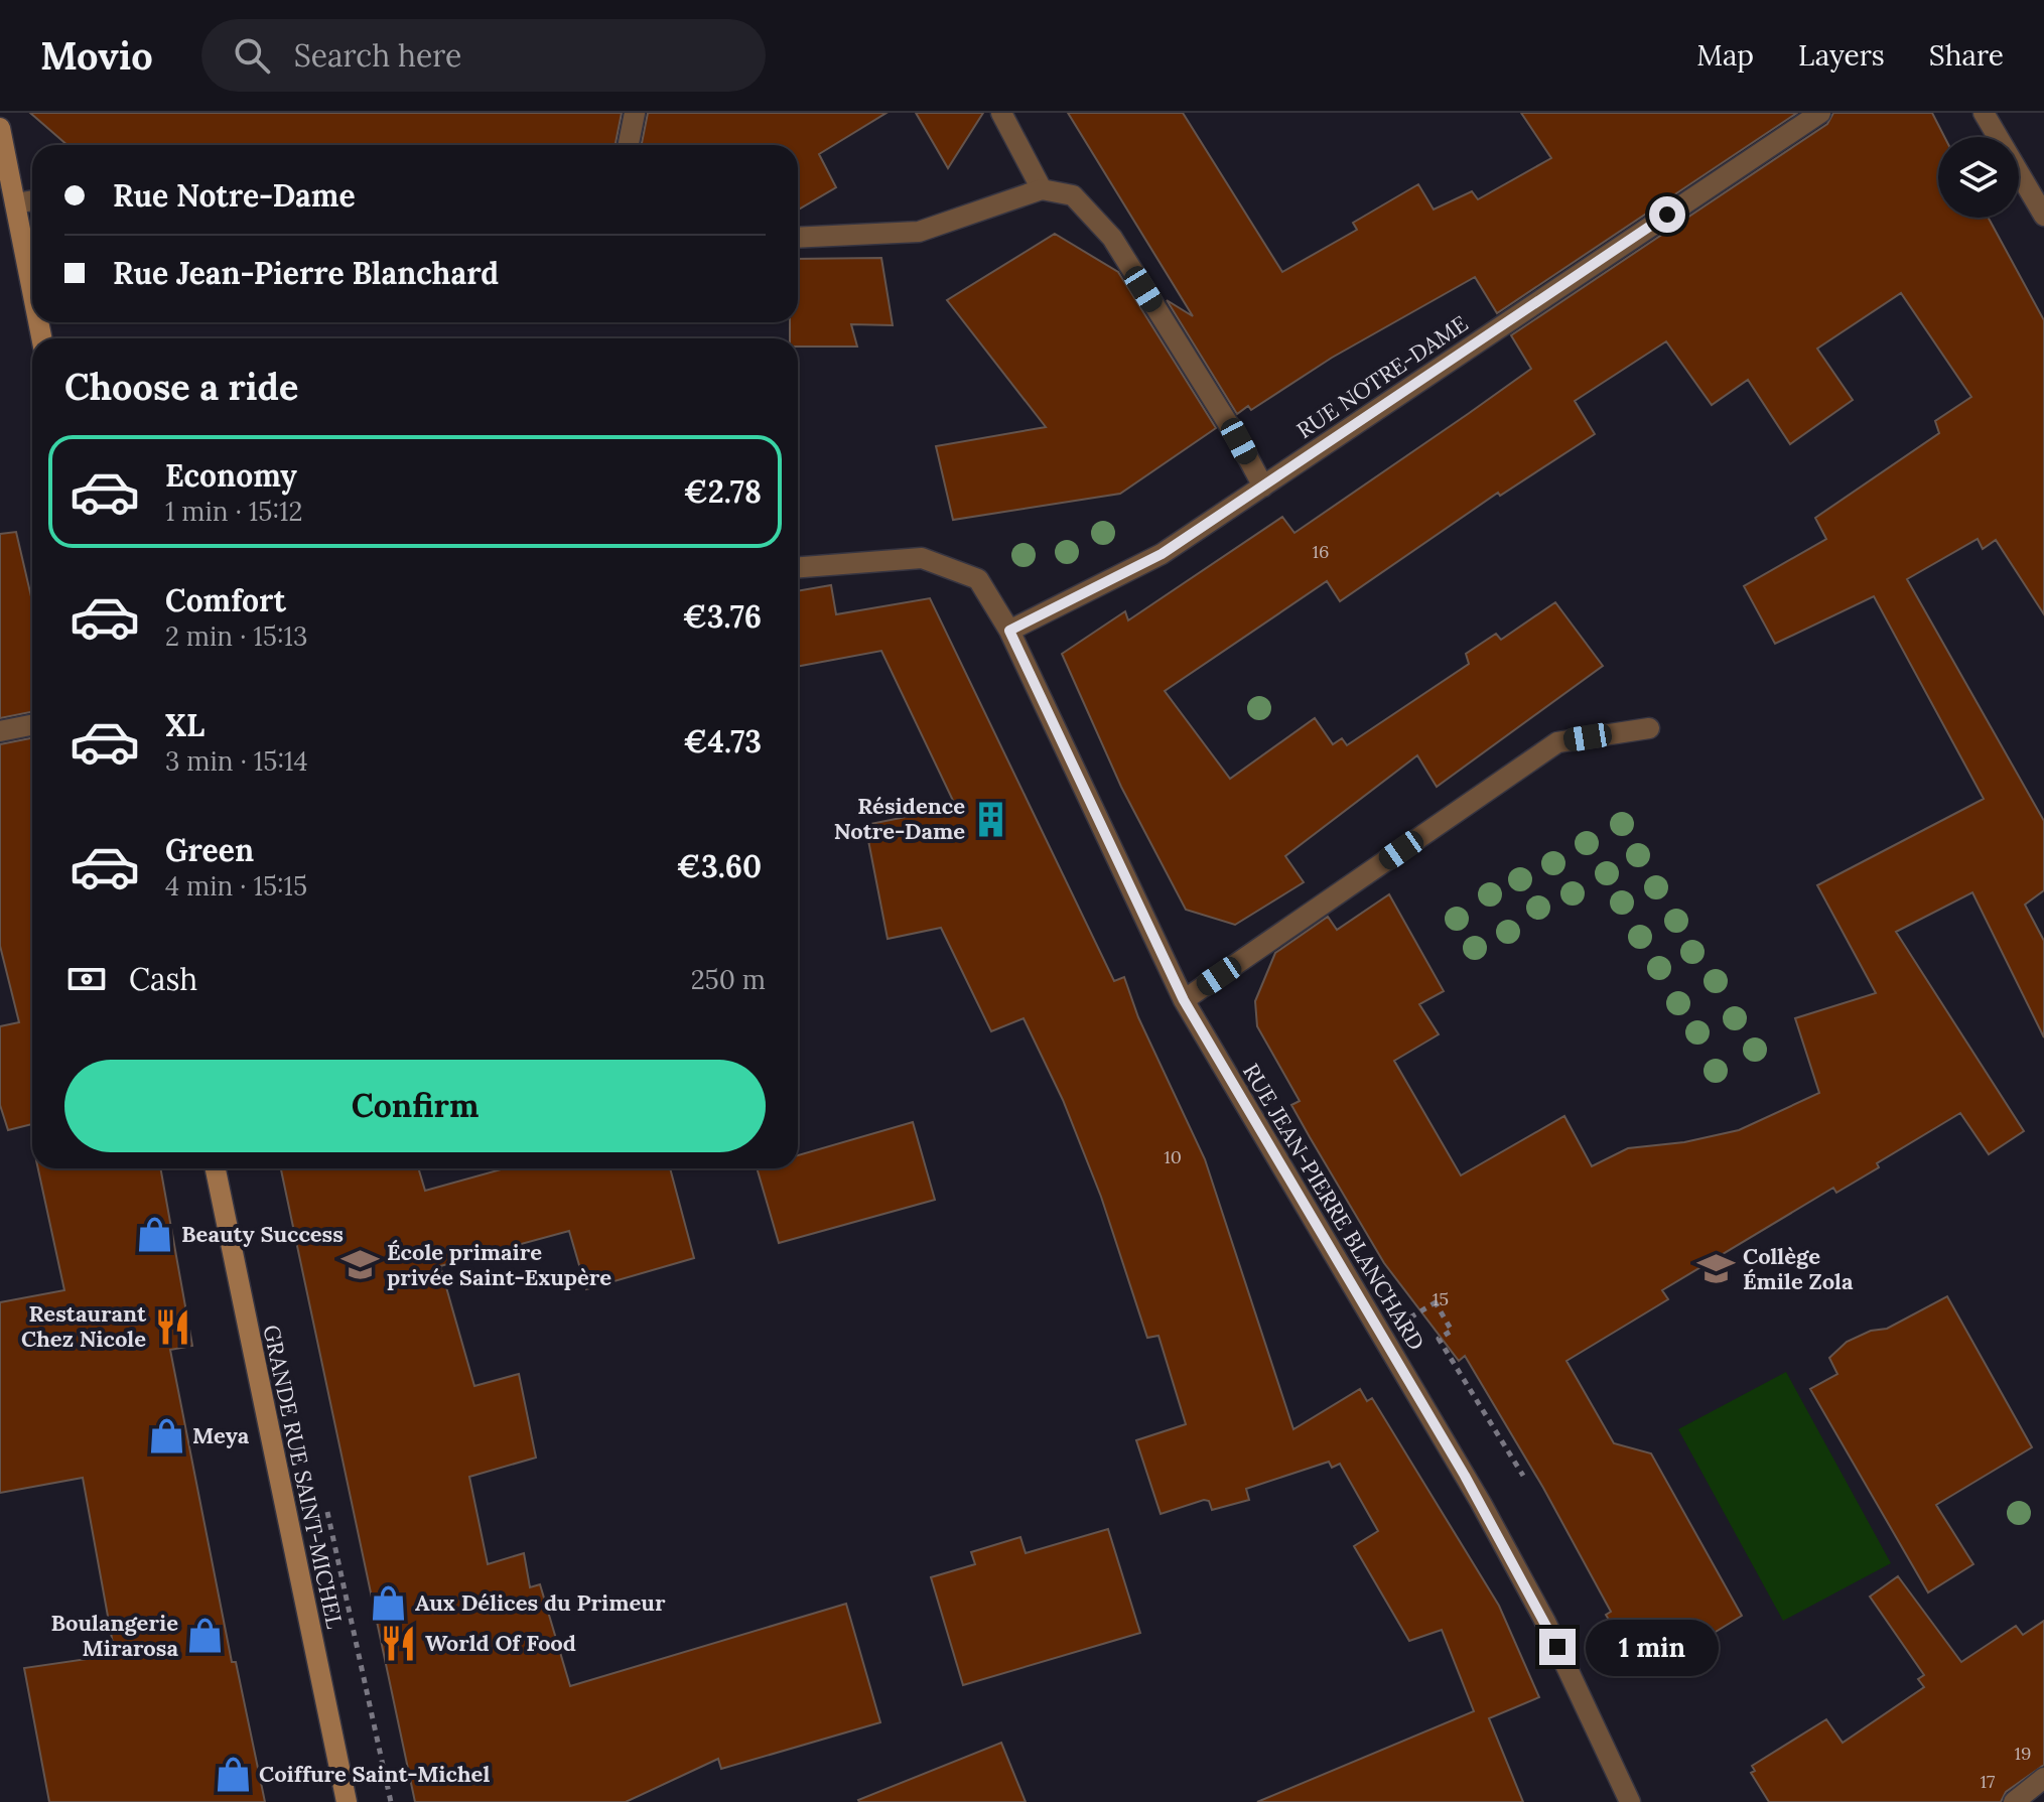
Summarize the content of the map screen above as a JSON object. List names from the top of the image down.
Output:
{
  "streets": {
    "main road": ["GRANDE RUE SAINT-MICHEL"],
    "street": ["RUE NOTRE-DAME", "RUE JEAN-PIERRE BLANCHARD"]
  },
  "crossings": [
    ["RUE NOTRE-DAME", "RUE JEAN-PIERRE BLANCHARD"]
  ],
  "places": {
    "building": ["Résidence Notre-Dame"],
    "shop": [
      "Beauty Success",
      "Meya",
      "Aux Délices du Primeur",
      "Boulangerie Mirarosa",
      "Coiffure Saint-Michel"
    ],
    "school or university": ["École primaire privée Saint-Exupère", "Collège Émile Zola"],
    "restaurant": ["Restaurant Chez Nicole", "World Of Food"]
  },
  "house_numbers": [
    "16",
    "10",
    "15",
    "19",
    "17"
  ],
  "page": {
    "header": "Movio",
    "search": "Search here",
    "nav": ["Map", "Layers", "Share"],
    "banner": ["Rue Notre-Dame", "Rue Jean-Pierre Blanchard"],
    "heading": "Choose a ride",
    "list": [
      {
        "name": "Economy",
        "note": "1 min · 15:12",
        "value": "€2.78"
      },
      {
        "name": "Comfort",
        "note": "2 min · 15:13",
        "value": "€3.76"
      },
      {
        "name": "XL",
        "note": "3 min · 15:14",
        "value": "€4.73"
      },
      {
        "name": "Green",
        "note": "4 min · 15:15",
        "value": "€3.60"
      }
    ],
    "pay": ["Cash", "250 m"],
    "buttons": "Confirm",
    "bubble": "1 min"
  }
}
